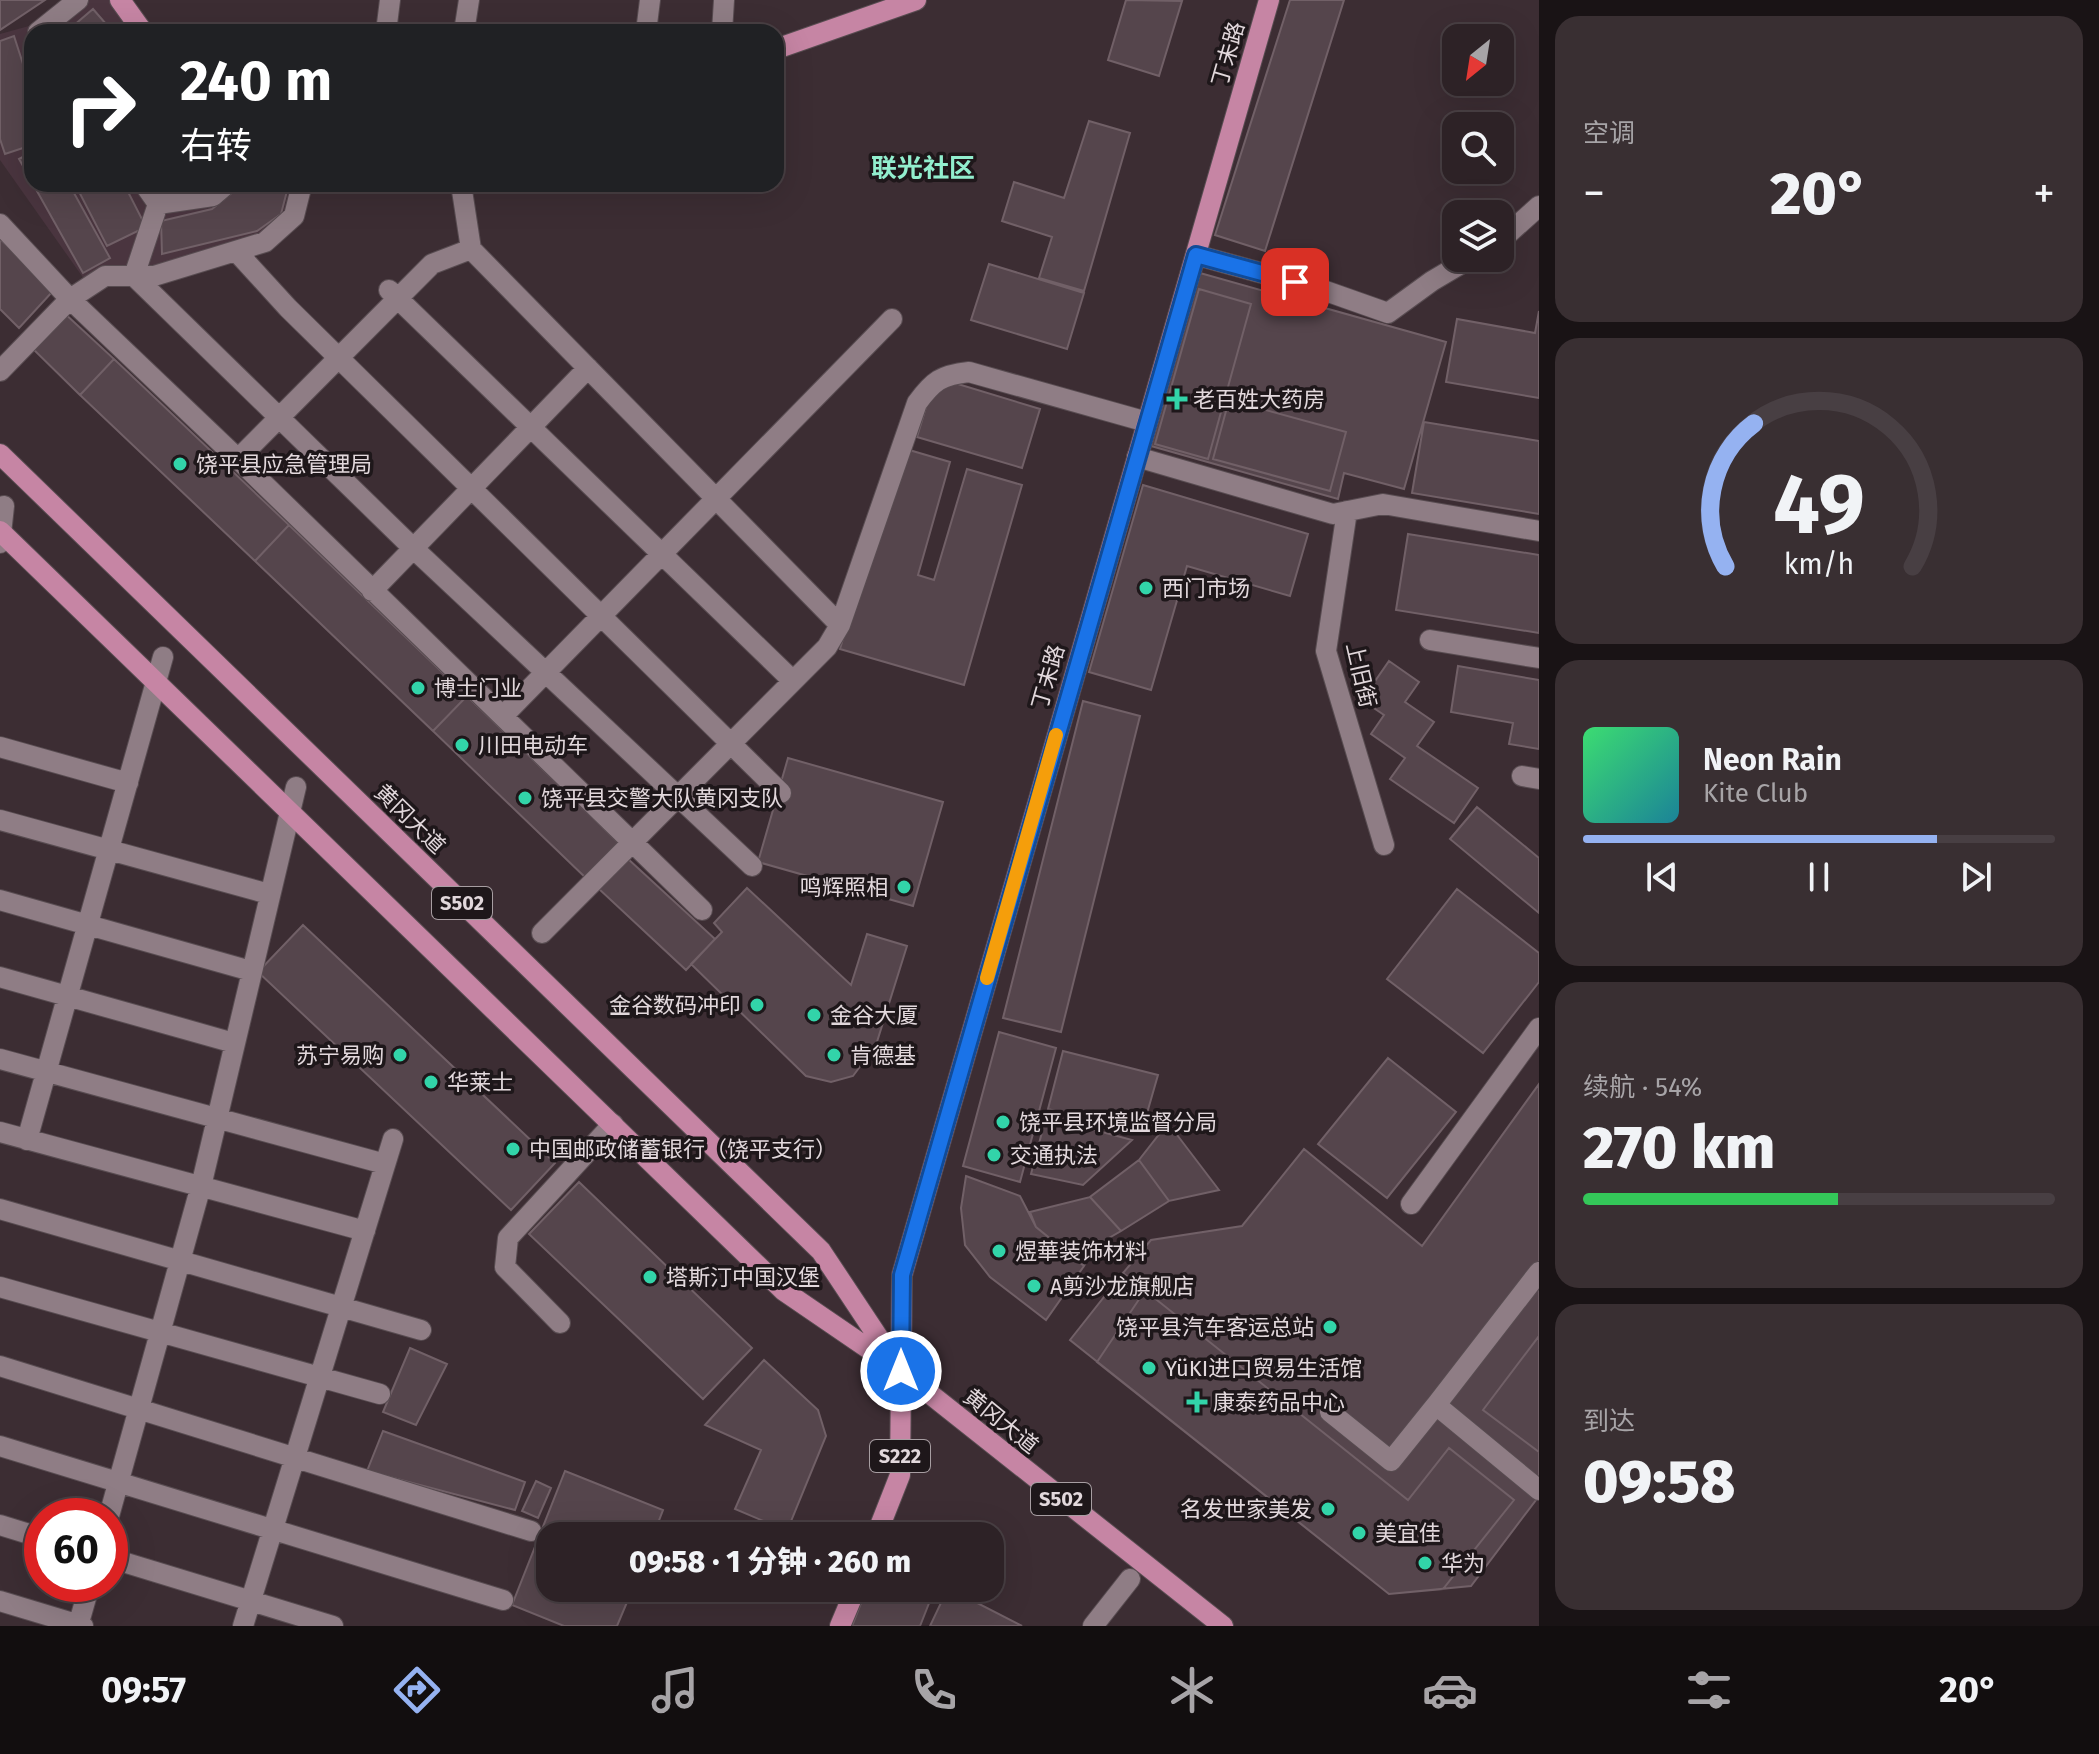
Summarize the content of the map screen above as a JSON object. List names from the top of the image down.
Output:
{
  "streets": {
    "main road": [
      "丁未路",
      "黄冈大道",
      "S502",
      "S222"
    ],
    "street": ["上旧街"]
  },
  "crossings": [
    ["丁未路", "黄冈大道"],
    ["丁未路", "S222"],
    ["黄冈大道", "S222"]
  ],
  "districts": ["联光社区"],
  "places": {
    "health": ["老百姓大药房", "康泰药品中心"],
    "other": [
      "饶平县应急管理局",
      "西门市场",
      "博士门业",
      "川田电动车",
      "饶平县交警大队黄冈支队",
      "鸣辉照相",
      "金谷数码冲印",
      "金谷大厦",
      "苏宁易购",
      "肯德基",
      "华莱士",
      "饶平县环境监督分局",
      "中国邮政储蓄银行（饶平支行）",
      "交通执法",
      "煜華装饰材料",
      "塔斯汀中国汉堡",
      "A剪沙龙旗舰店",
      "饶平县汽车客运总站",
      "YüKI进口贸易生活馆",
      "名发世家美发",
      "美宜佳",
      "华为"
    ]
  },
  "north": "bottom left",
  "page": {
    "tile": [
      "空调",
      ["续航 · 54%", "270 km"],
      ["到达", "09:58"]
    ],
    "turn": ["240 m", "右转"],
    "heat": ["−", "20°", "+"],
    "song": ["Neon Rain", "Kite Club"],
    "limit": "60",
    "trip": "09:58 · 1 分钟 · 260 m",
    "tabs": ["09:57", "20°"],
    "gauge": ["49", "km/h"]
  }
}
